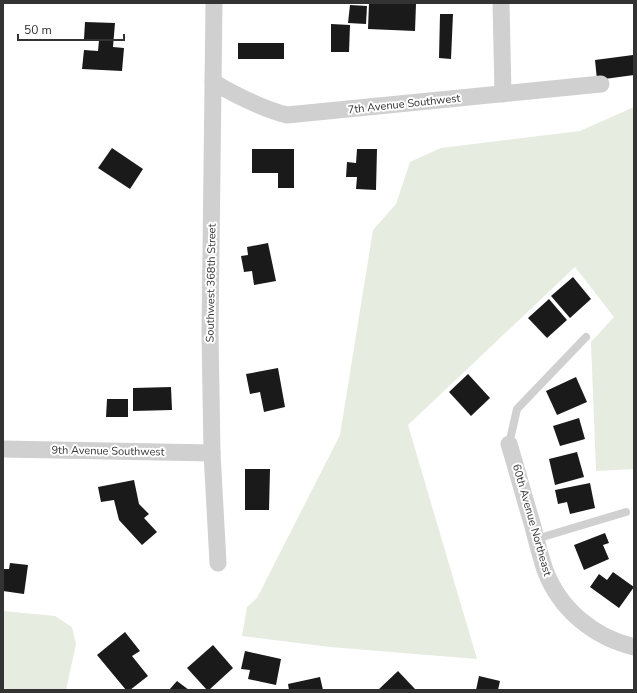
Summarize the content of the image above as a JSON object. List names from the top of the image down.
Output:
{
  "streets": {
    "street": [
      "7th Avenue Southwest",
      "Southwest 368th Street",
      "9th Avenue Southwest",
      "60th Avenue Northeast"
    ]
  },
  "crossings": [
    ["7th Avenue Southwest", "Southwest 368th Street"],
    ["Southwest 368th Street", "9th Avenue Southwest"]
  ],
  "scale_bar": "50 m"
}
